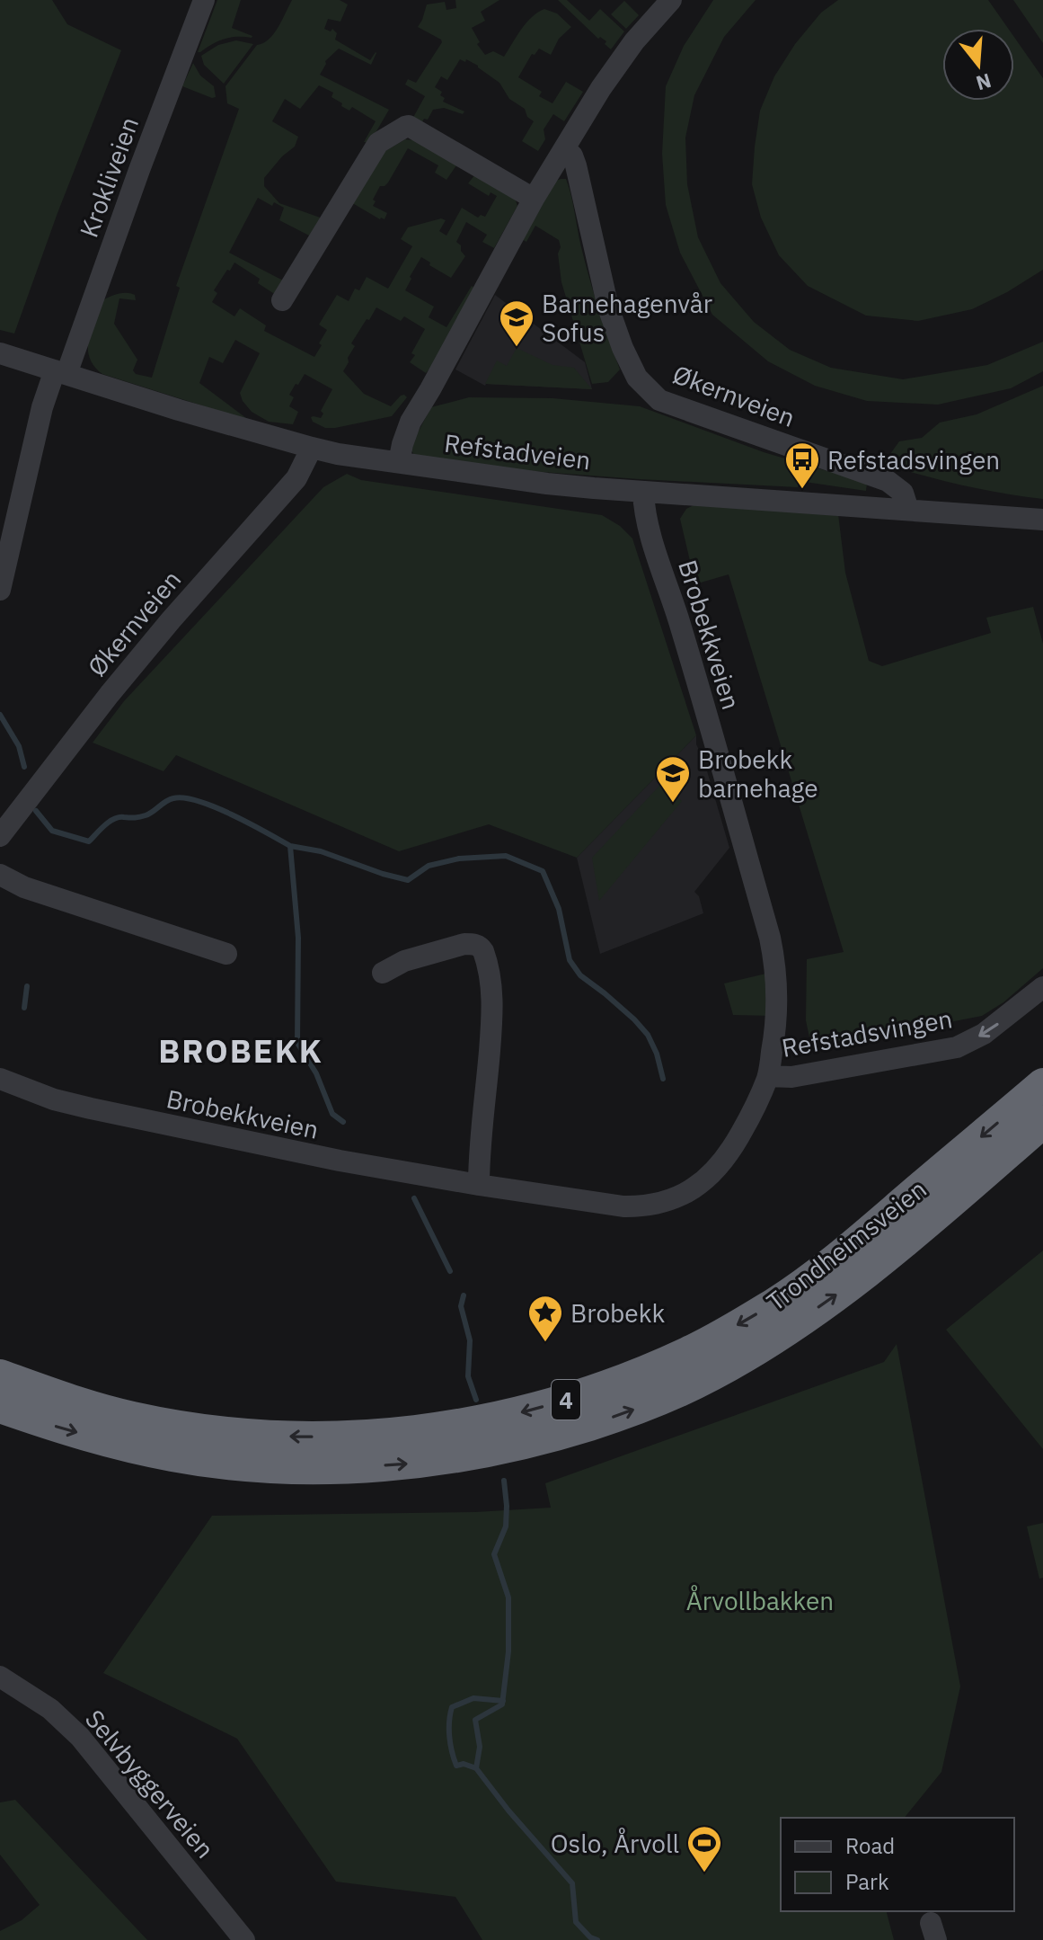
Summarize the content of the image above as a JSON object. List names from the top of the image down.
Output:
{
  "streets": {
    "highway": ["Trondheimsveien", "4"],
    "street": [
      "Krokliveien",
      "Økernveien",
      "Refstadveien",
      "Brobekkveien",
      "Refstadsvingen",
      "Selvbyggerveien"
    ]
  },
  "crossings": [
    ["Krokliveien", "Refstadveien"],
    ["Økernveien", "Refstadveien"],
    ["Refstadveien", "Brobekkveien"],
    ["Brobekkveien", "Refstadsvingen"]
  ],
  "one_way": ["Refstadsvingen"],
  "districts": ["BROBEKK"],
  "parks": ["Årvollbakken"],
  "places": {
    "school or university": ["Barnehagenvår Sofus", "Brobekk barnehage"],
    "bus stop": ["Refstadsvingen"],
    "place": ["Brobekk"],
    "sports": ["Oslo, Årvoll"]
  },
  "legend": ["Road", "Park"],
  "north": "bottom"
}
